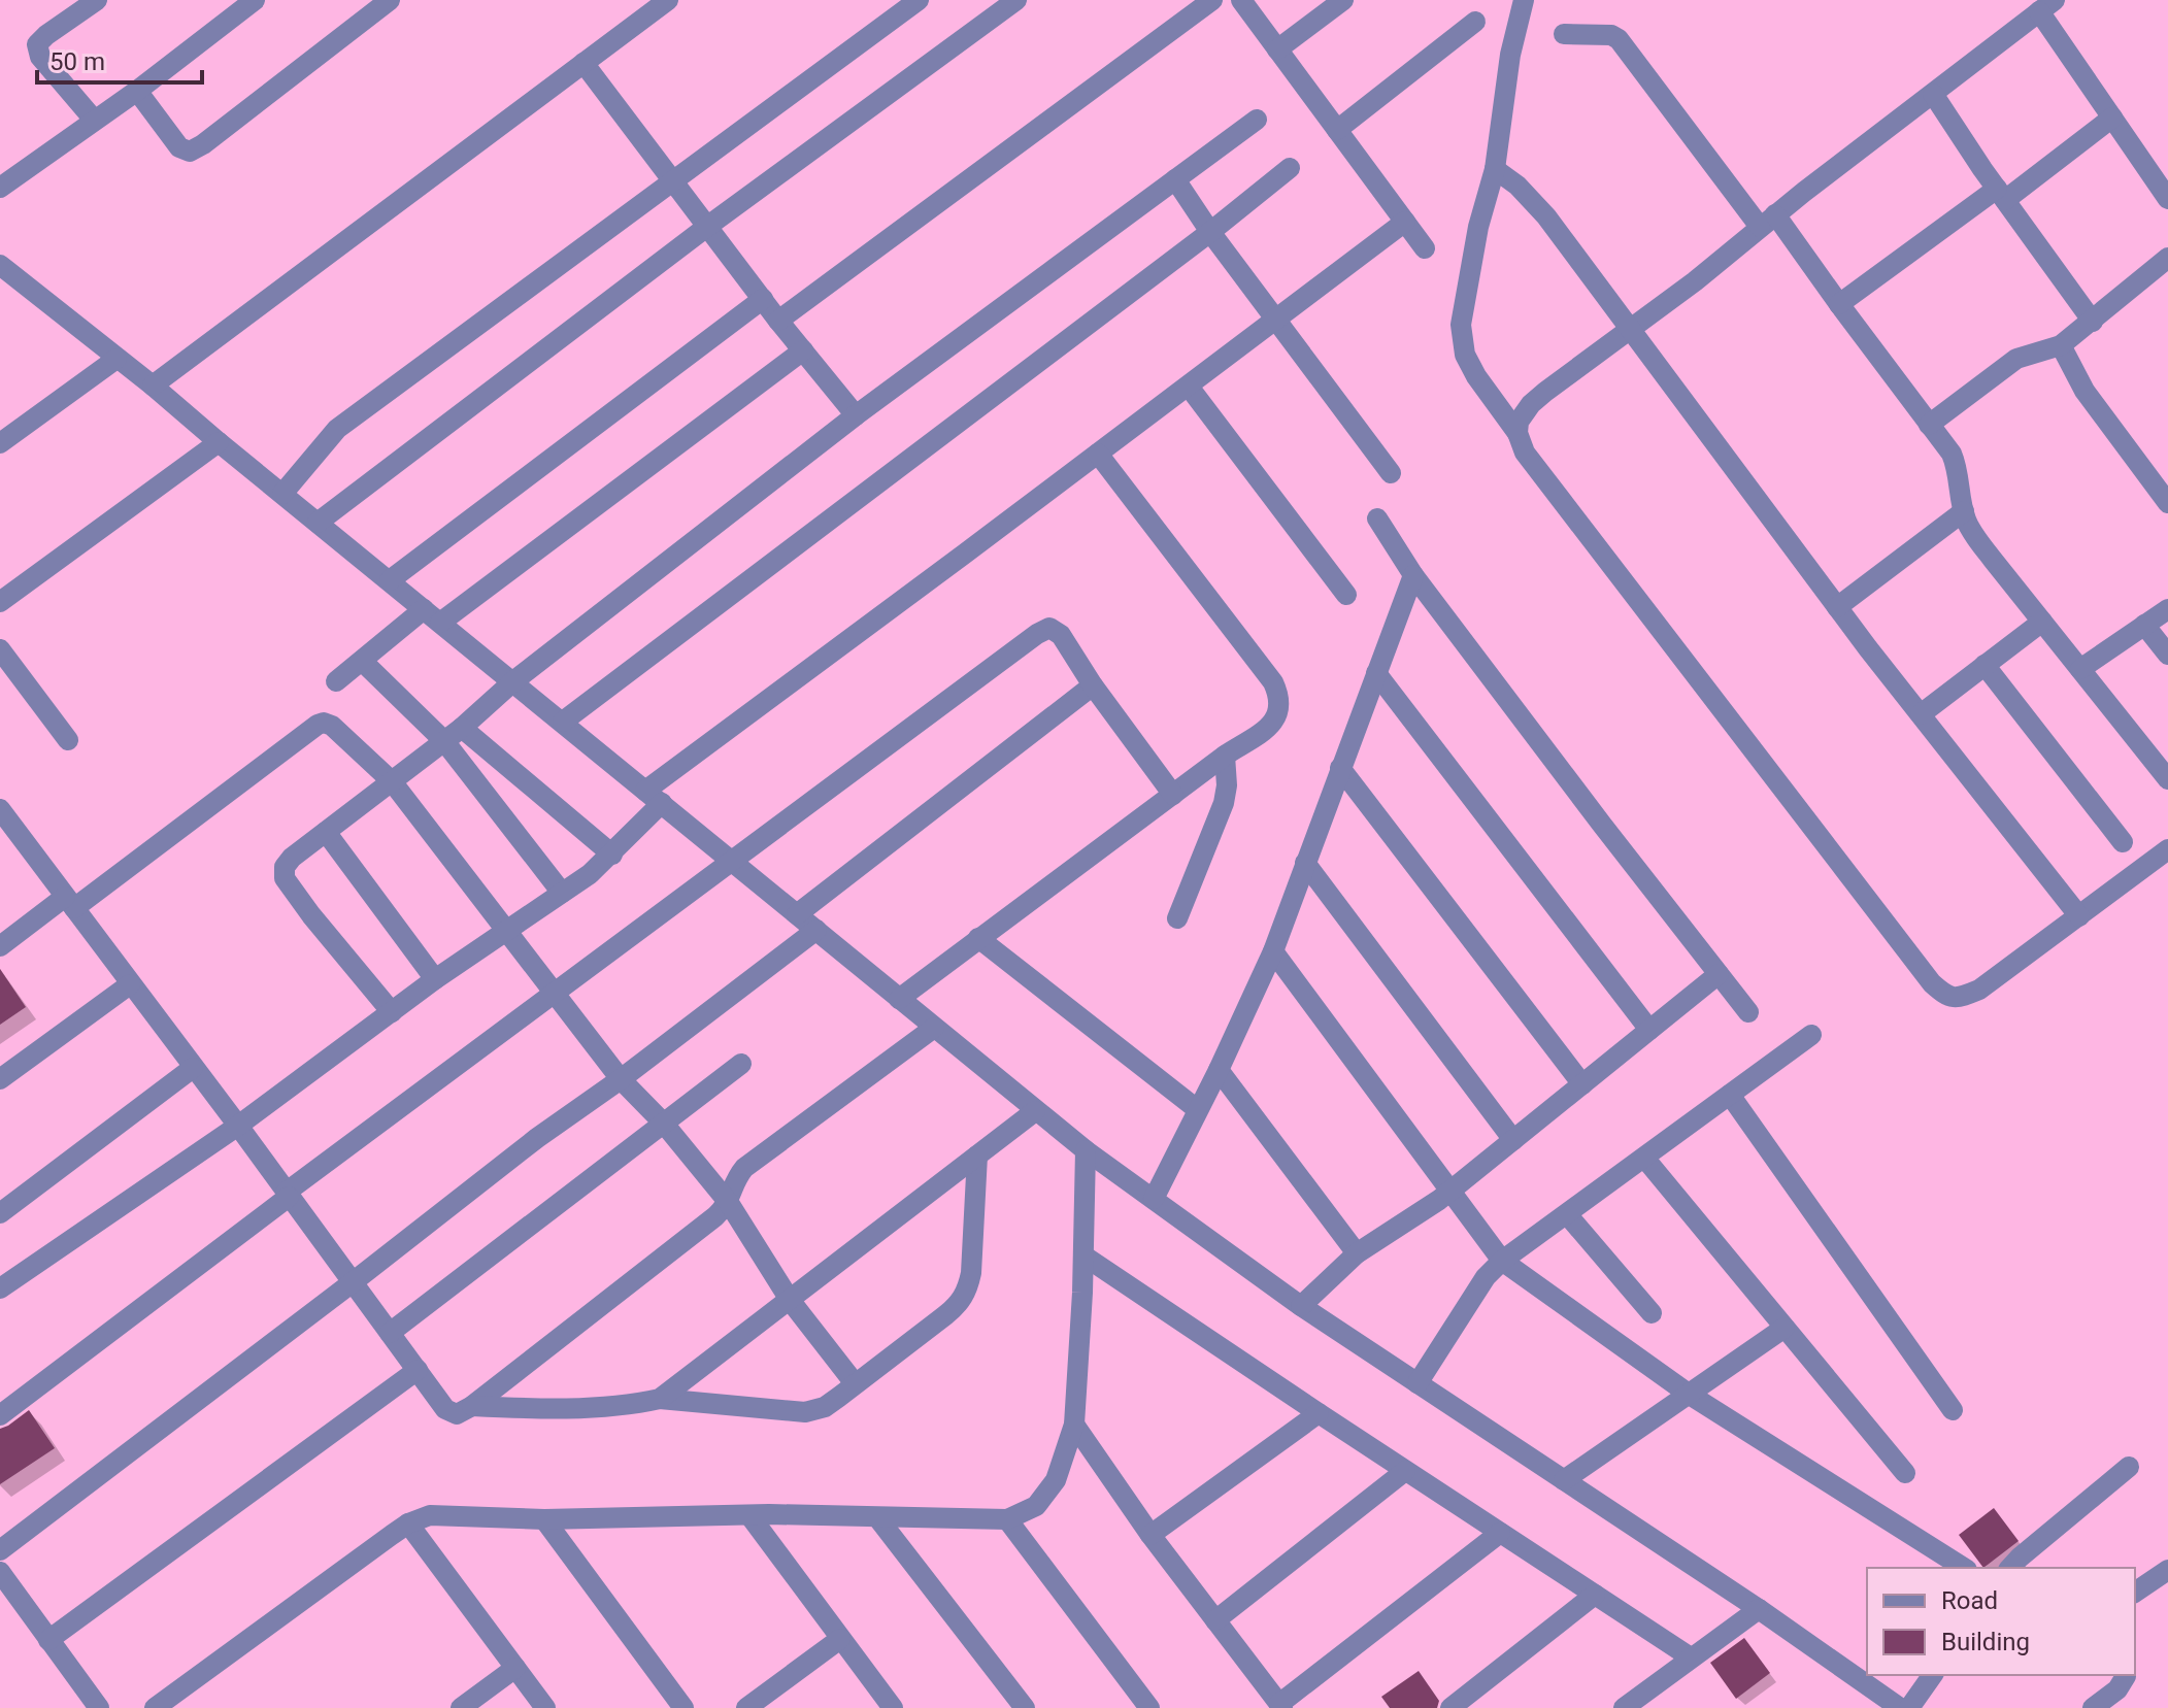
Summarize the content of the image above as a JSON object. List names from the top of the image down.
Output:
{
  "legend": ["Road", "Building"],
  "scale_bar": "50 m"
}
